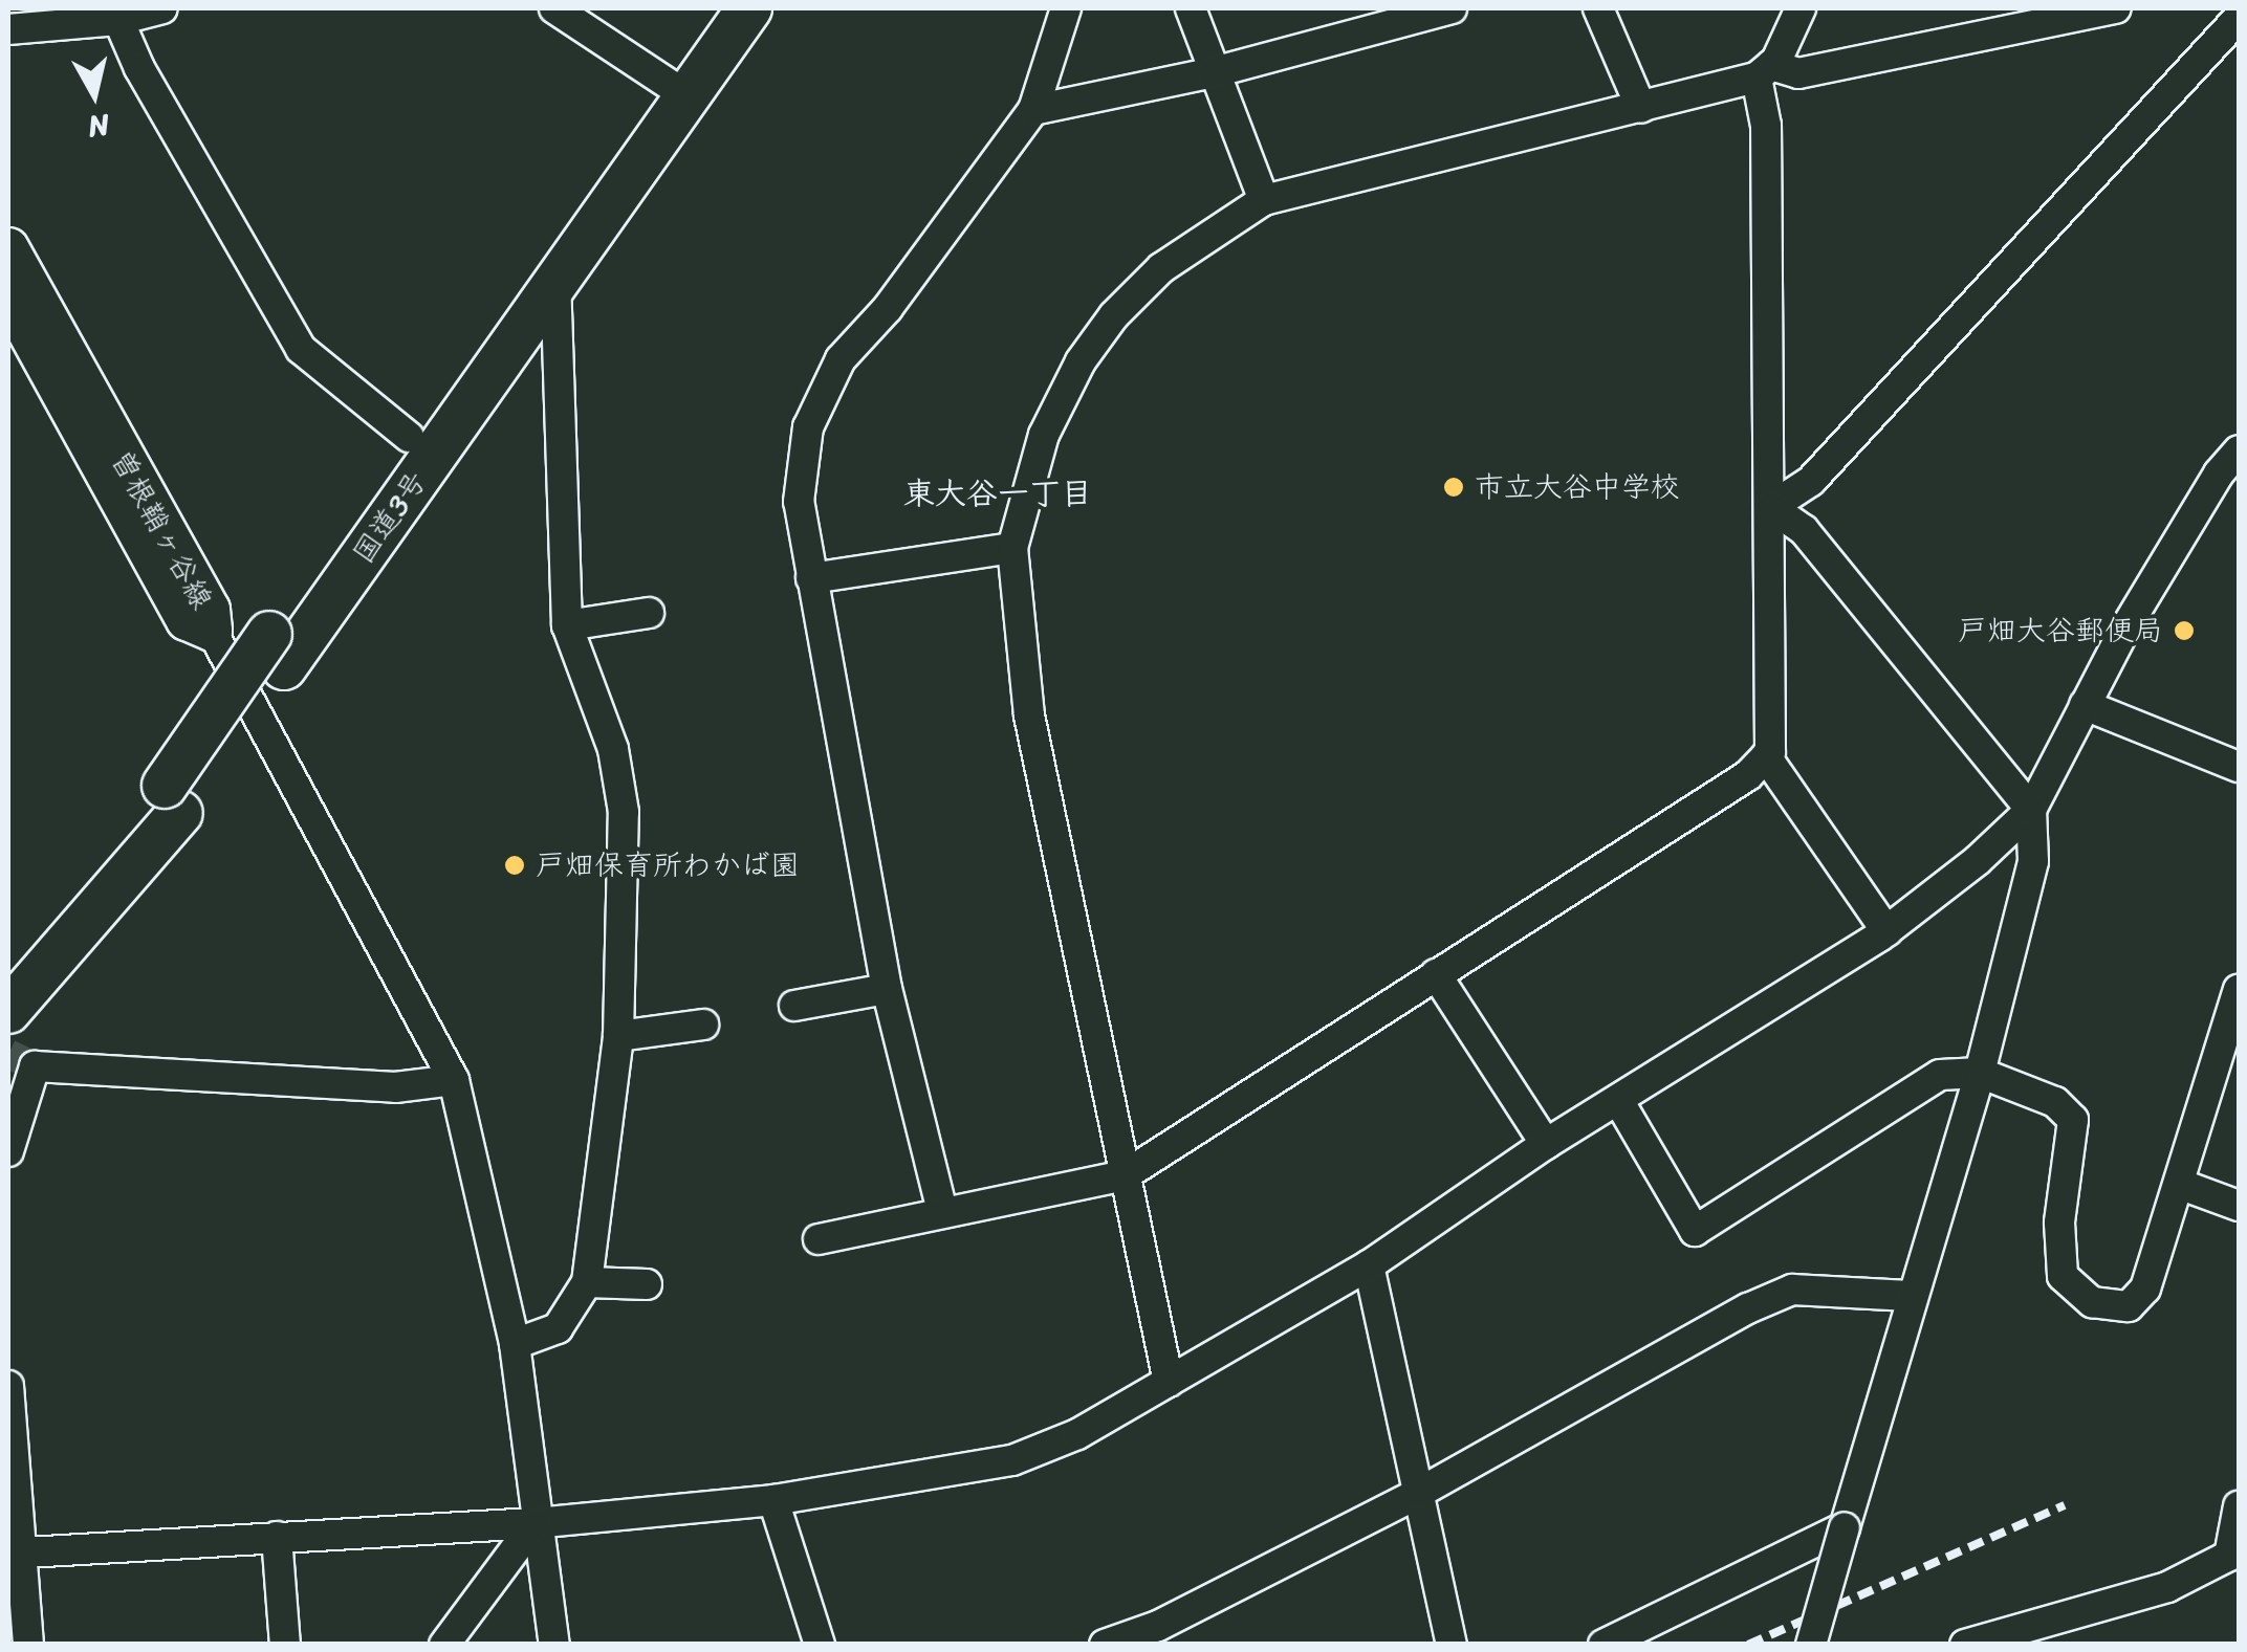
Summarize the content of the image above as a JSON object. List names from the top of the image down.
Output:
{
  "streets": {
    "highway": ["国道3号"],
    "main road": ["曽根鞘ヶ谷線"]
  },
  "districts": ["東大谷一丁目"],
  "places": ["市立大谷中学校", "戸畑大谷郵便局", "戸畑保育所わかば園"],
  "north": "bottom"
}
